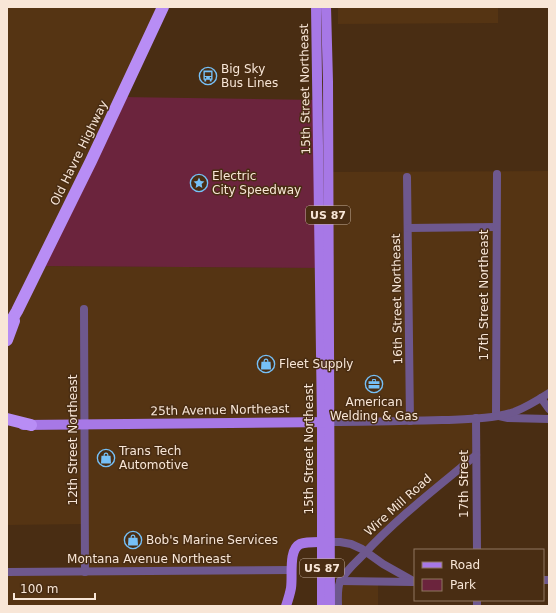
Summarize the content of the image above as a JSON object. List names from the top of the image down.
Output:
{
  "streets": {
    "highway": ["Old Havre Highway"],
    "main road": [
      "15th Street Northeast",
      "US 87",
      "25th Avenue Northeast",
      "Wire Mill Road"
    ],
    "street": [
      "17th Street Northeast",
      "16th Street Northeast",
      "12th Street Northeast",
      "17th Street",
      "Montana Avenue Northeast"
    ]
  },
  "crossings": [
    ["15th Street Northeast", "US 87"],
    ["15th Street Northeast", "25th Avenue Northeast"],
    ["15th Street Northeast", "Wire Mill Road"],
    ["US 87", "Wire Mill Road"],
    ["17th Street Northeast", "25th Avenue Northeast"],
    ["16th Street Northeast", "25th Avenue Northeast"],
    ["25th Avenue Northeast", "12th Street Northeast"],
    ["25th Avenue Northeast", "17th Street"],
    ["12th Street Northeast", "Montana Avenue Northeast"],
    ["17th Street", "Wire Mill Road"],
    ["Wire Mill Road", "Montana Avenue Northeast"]
  ],
  "places": {
    "bus stop": ["Big Sky Bus Lines"],
    "place": ["Electric City Speedway"],
    "shop": ["Fleet Supply", "Trans Tech Automotive", "Bob's Marine Services"],
    "office": ["American Welding & Gas"]
  },
  "legend": ["Road", "Park"],
  "scale_bar": "100 m"
}
